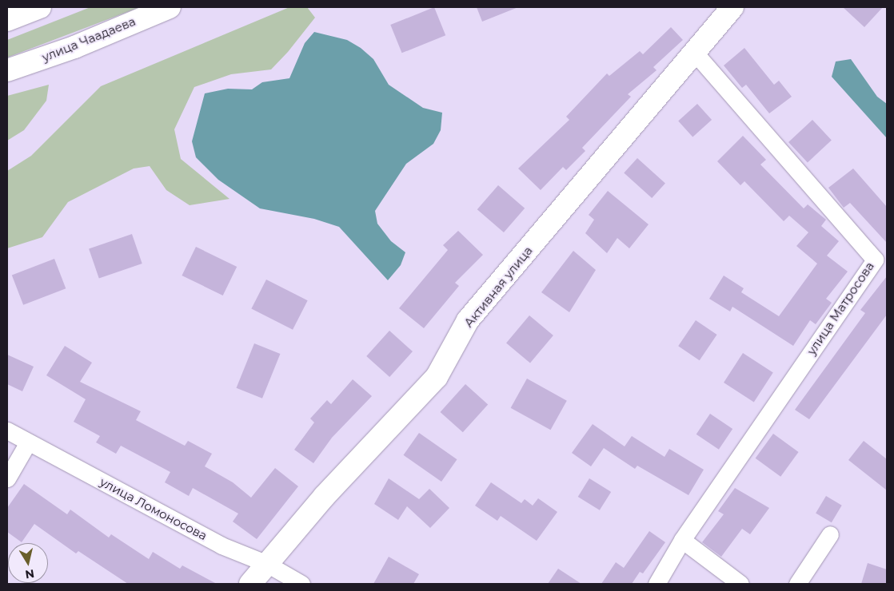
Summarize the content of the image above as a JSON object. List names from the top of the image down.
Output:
{
  "streets": {
    "main road": ["улица Чаадаева", "Активная улица"],
    "street": ["улица Матросова", "улица Ломоносова"]
  },
  "crossings": [
    ["Активная улица", "улица Матросова"],
    ["Активная улица", "улица Ломоносова"]
  ],
  "north": "bottom"
}
